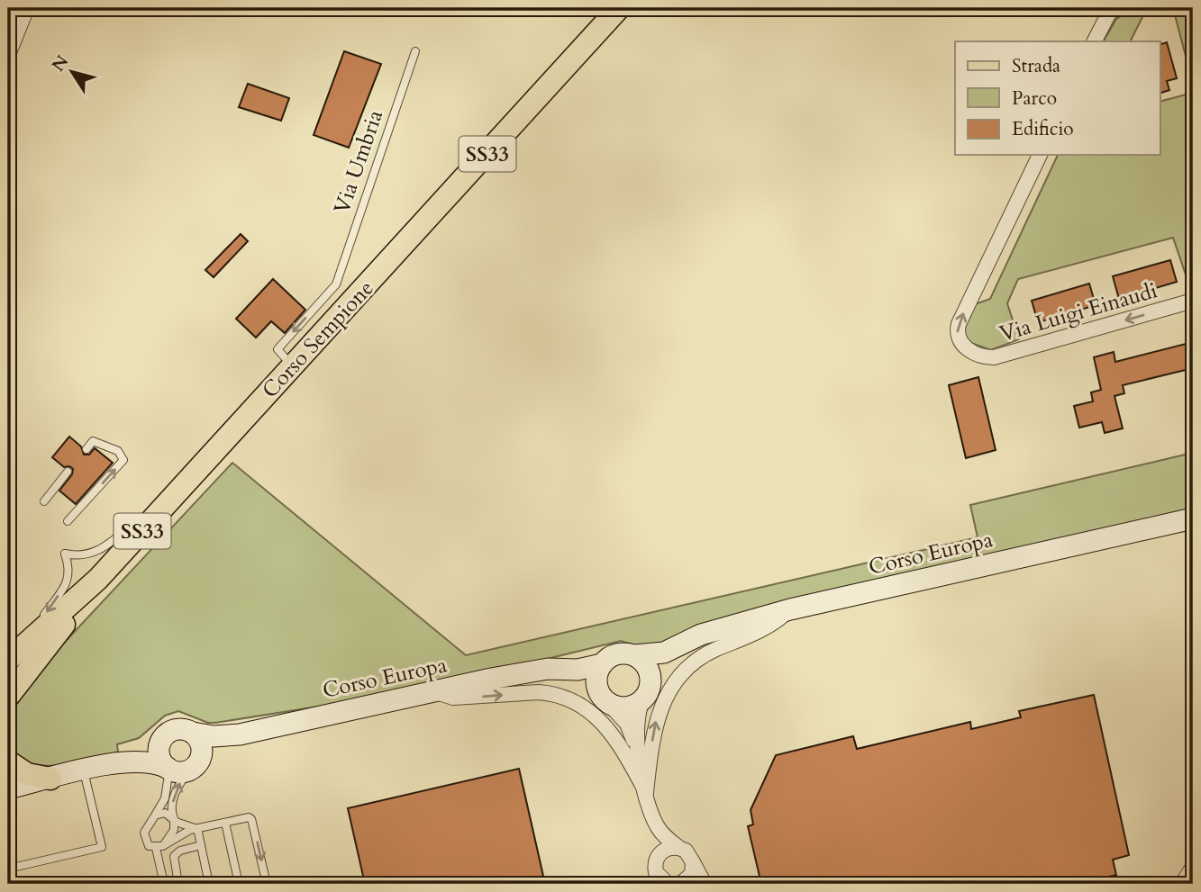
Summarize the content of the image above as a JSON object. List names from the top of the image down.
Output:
{
  "streets": {
    "main road": ["SS33", "Corso Sempione", "Corso Europa"],
    "street": ["Via Luigi Einaudi"],
    "lane": ["Via Umbria"]
  },
  "legend": ["Strada", "Parco", "Edificio"],
  "north": "top left"
}
